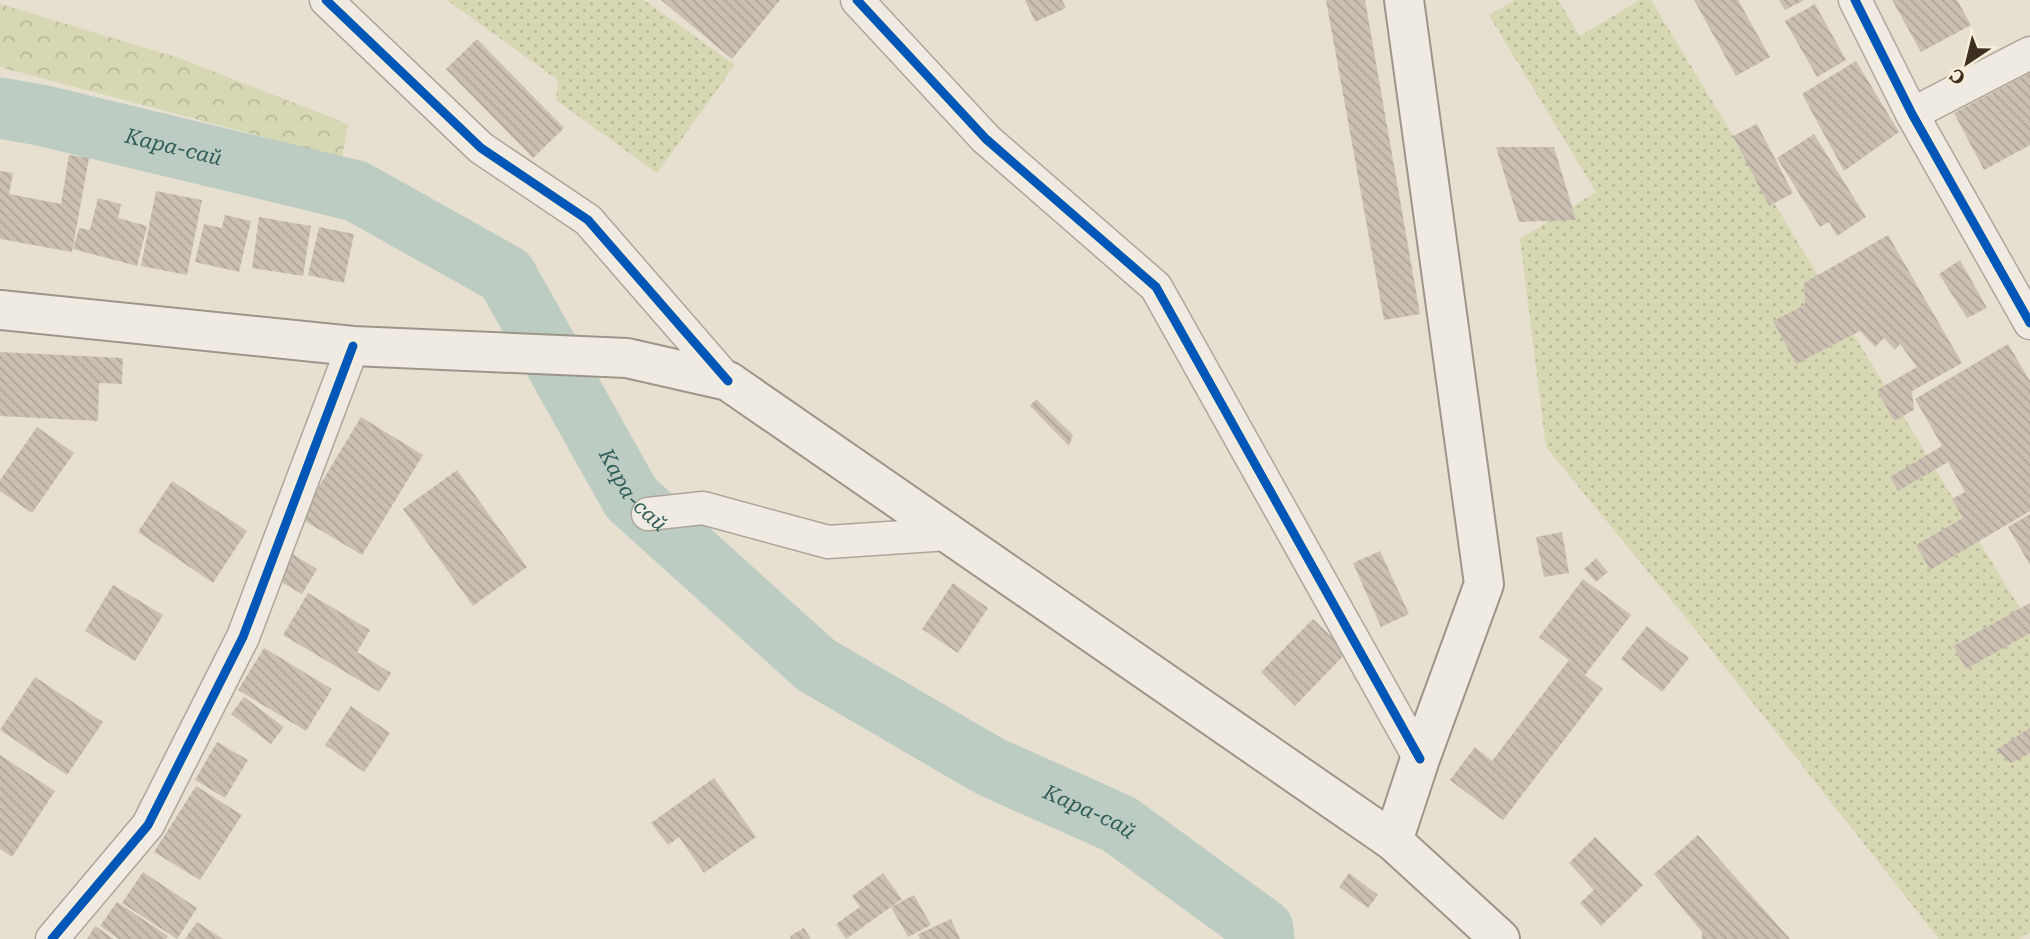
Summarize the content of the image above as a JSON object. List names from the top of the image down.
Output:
{
  "water": ["Кара-сай"],
  "north": "bottom left"
}
